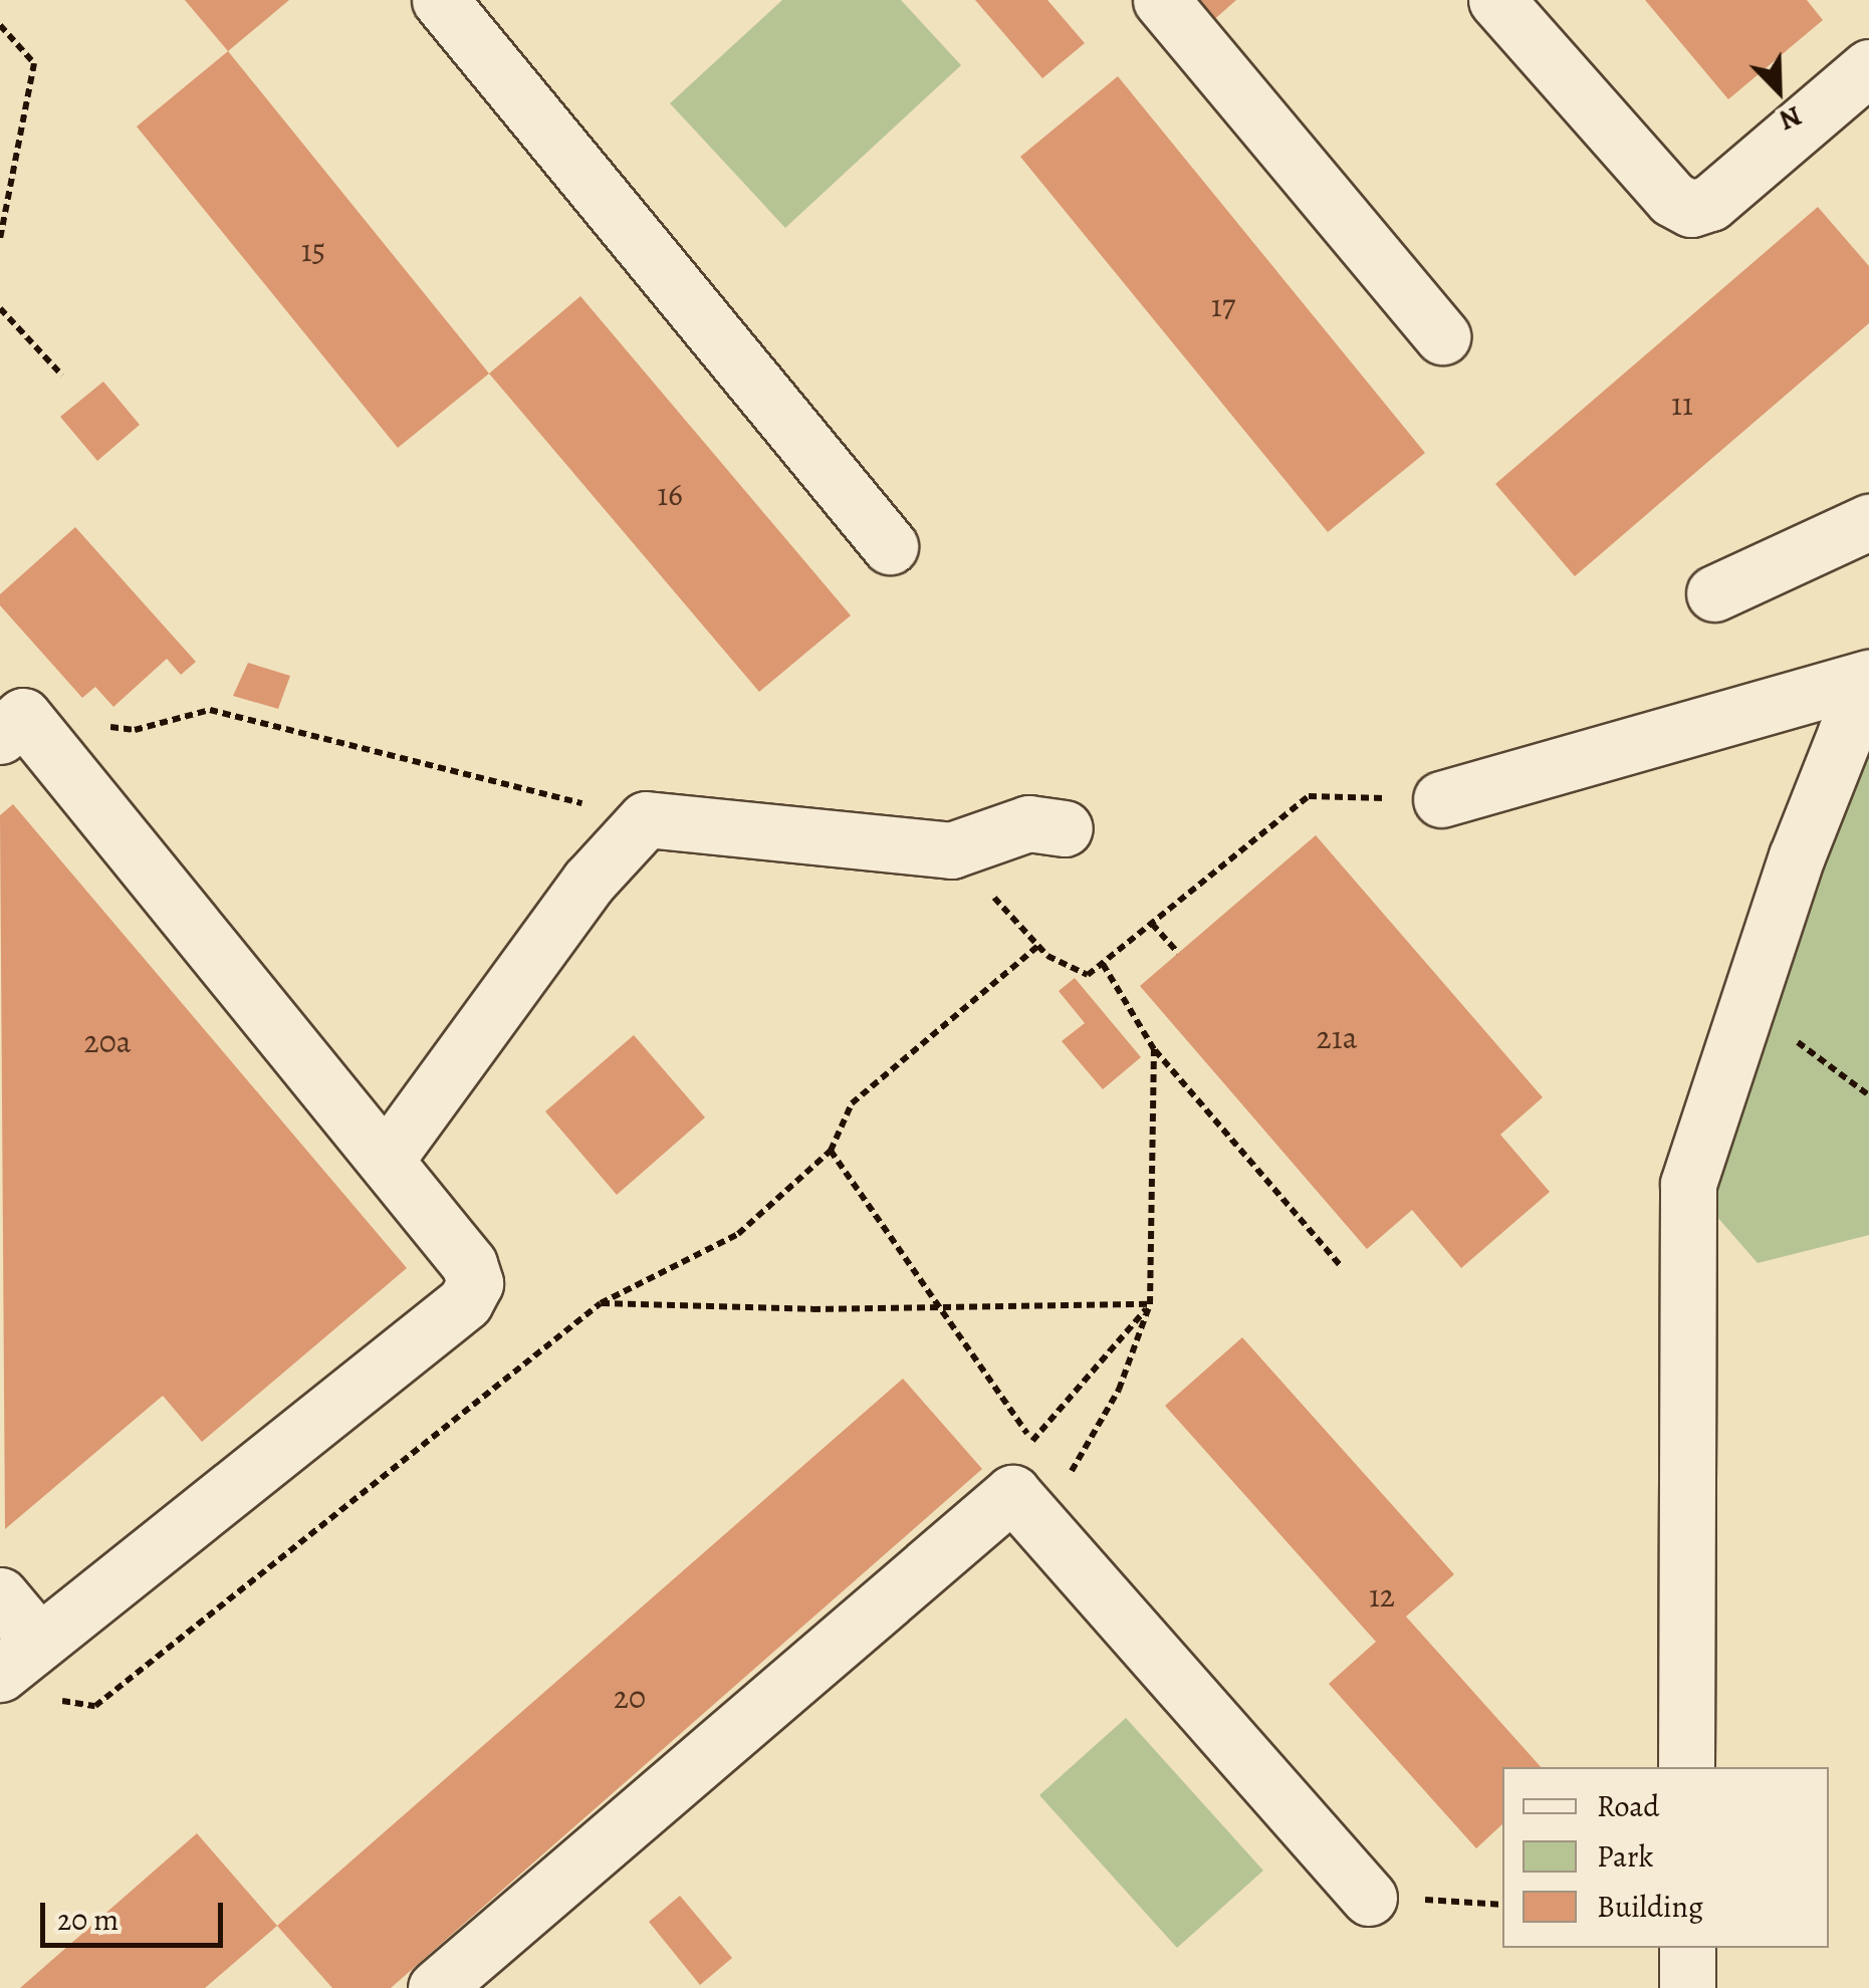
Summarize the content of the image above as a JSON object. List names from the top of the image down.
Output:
{
  "house_numbers": [
    "15",
    "17",
    "11",
    "16",
    "21а",
    "20а",
    "12",
    "20"
  ],
  "legend": ["Road", "Park", "Building"],
  "scale_bar": "20 m",
  "north": "bottom right"
}
